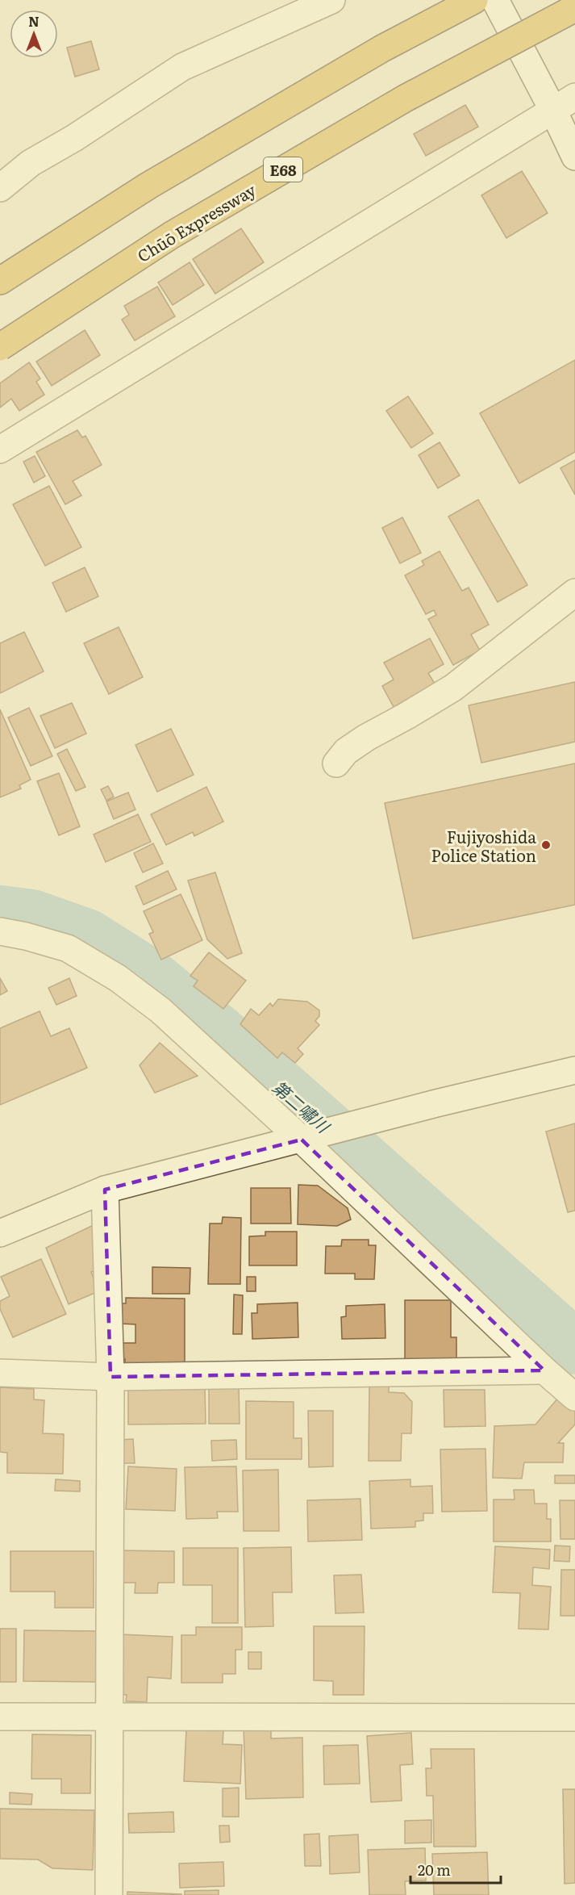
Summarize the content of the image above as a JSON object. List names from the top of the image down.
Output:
{
  "streets": {
    "highway": ["E68", "Chūō Expressway"]
  },
  "water": ["第二嘯川"],
  "places": ["Fujiyoshida Police Station"],
  "scale_bar": "20 m",
  "north": "top"
}
